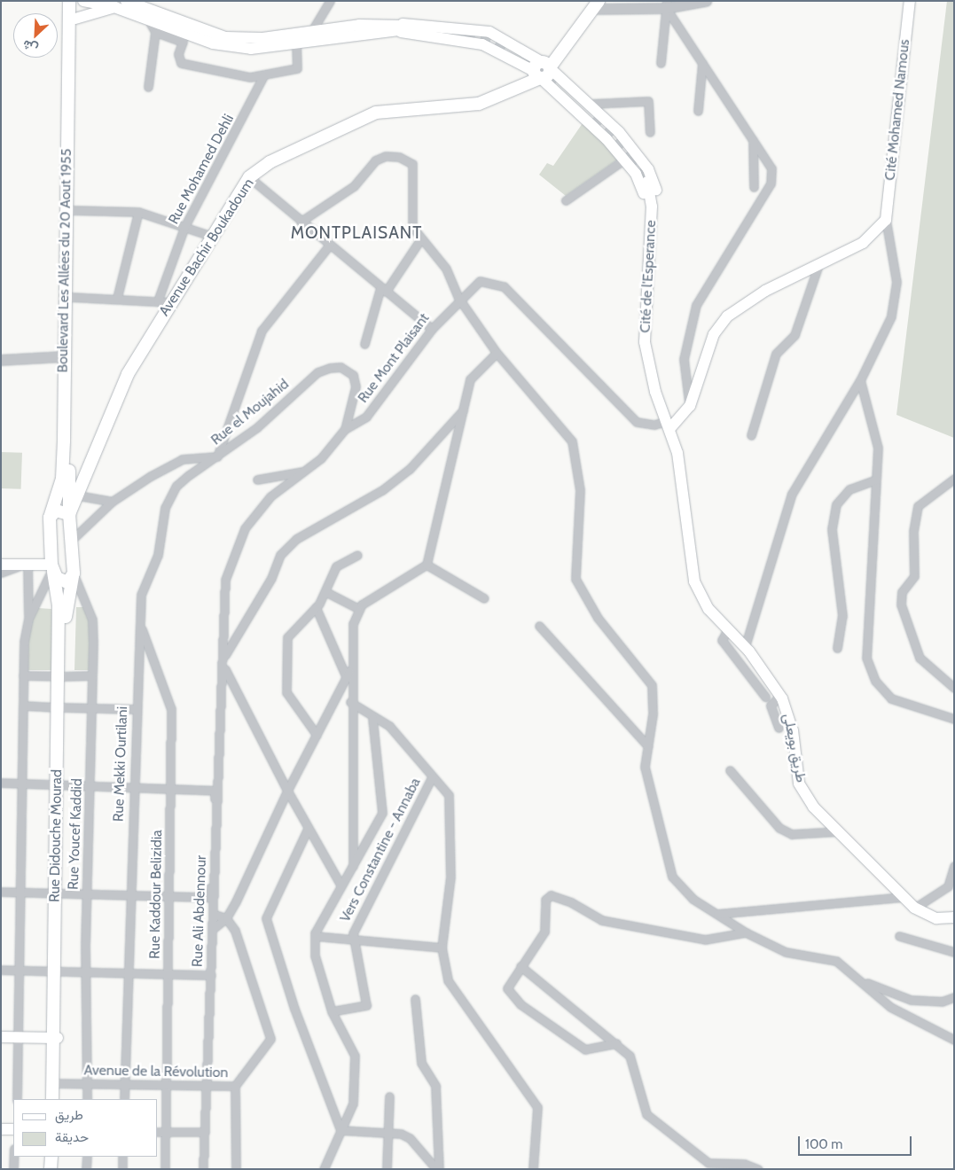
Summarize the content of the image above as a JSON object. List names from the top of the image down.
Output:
{
  "streets": {
    "main road": [
      "Cité Mohamed Namous",
      "Avenue Bachir Boukadoum",
      "Boulevard Les Allées du 20 Aout 1955",
      "Cité de l'Esperance",
      "طريق بويعلى",
      "Rue Didouche Mourad"
    ],
    "street": [
      "Rue Mohamed Dehli",
      "Rue Mont Plaisant",
      "Rue el Moujahid",
      "Rue Mekki Ourtilani",
      "Rue Youcef Kaddid",
      "Vers Constantine - Annaba",
      "Rue Kaddour Belizidia",
      "Rue Ali Abdennour",
      "Avenue de la Révolution"
    ]
  },
  "crossings": [
    ["Avenue Bachir Boukadoum", "Boulevard Les Allées du 20 Aout 1955"],
    ["Avenue Bachir Boukadoum", "Rue Didouche Mourad"],
    ["Boulevard Les Allées du 20 Aout 1955", "Rue Didouche Mourad"],
    ["Cité de l'Esperance", "Rue Mont Plaisant"],
    ["Cité de l'Esperance", "طريق بويعلى"],
    ["Rue Mont Plaisant", "Rue el Moujahid"],
    ["Rue Mont Plaisant", "طريق بويعلى"],
    ["Rue Mont Plaisant", "Rue Ali Abdennour"],
    ["Rue el Moujahid", "Rue Mekki Ourtilani"],
    ["Rue el Moujahid", "Rue Didouche Mourad"],
    ["Rue Mekki Ourtilani", "Rue Kaddour Belizidia"],
    ["Rue Mekki Ourtilani", "Avenue de la Révolution"],
    ["Rue Youcef Kaddid", "Rue Didouche Mourad"],
    ["Rue Youcef Kaddid", "Avenue de la Révolution"],
    ["Rue Didouche Mourad", "Avenue de la Révolution"],
    ["Rue Kaddour Belizidia", "Avenue de la Révolution"],
    ["Rue Ali Abdennour", "Avenue de la Révolution"]
  ],
  "districts": ["MONTPLAISANT"],
  "legend": ["طريق", "حديقة"],
  "scale_bar": "100 m",
  "north": "bottom left"
}
